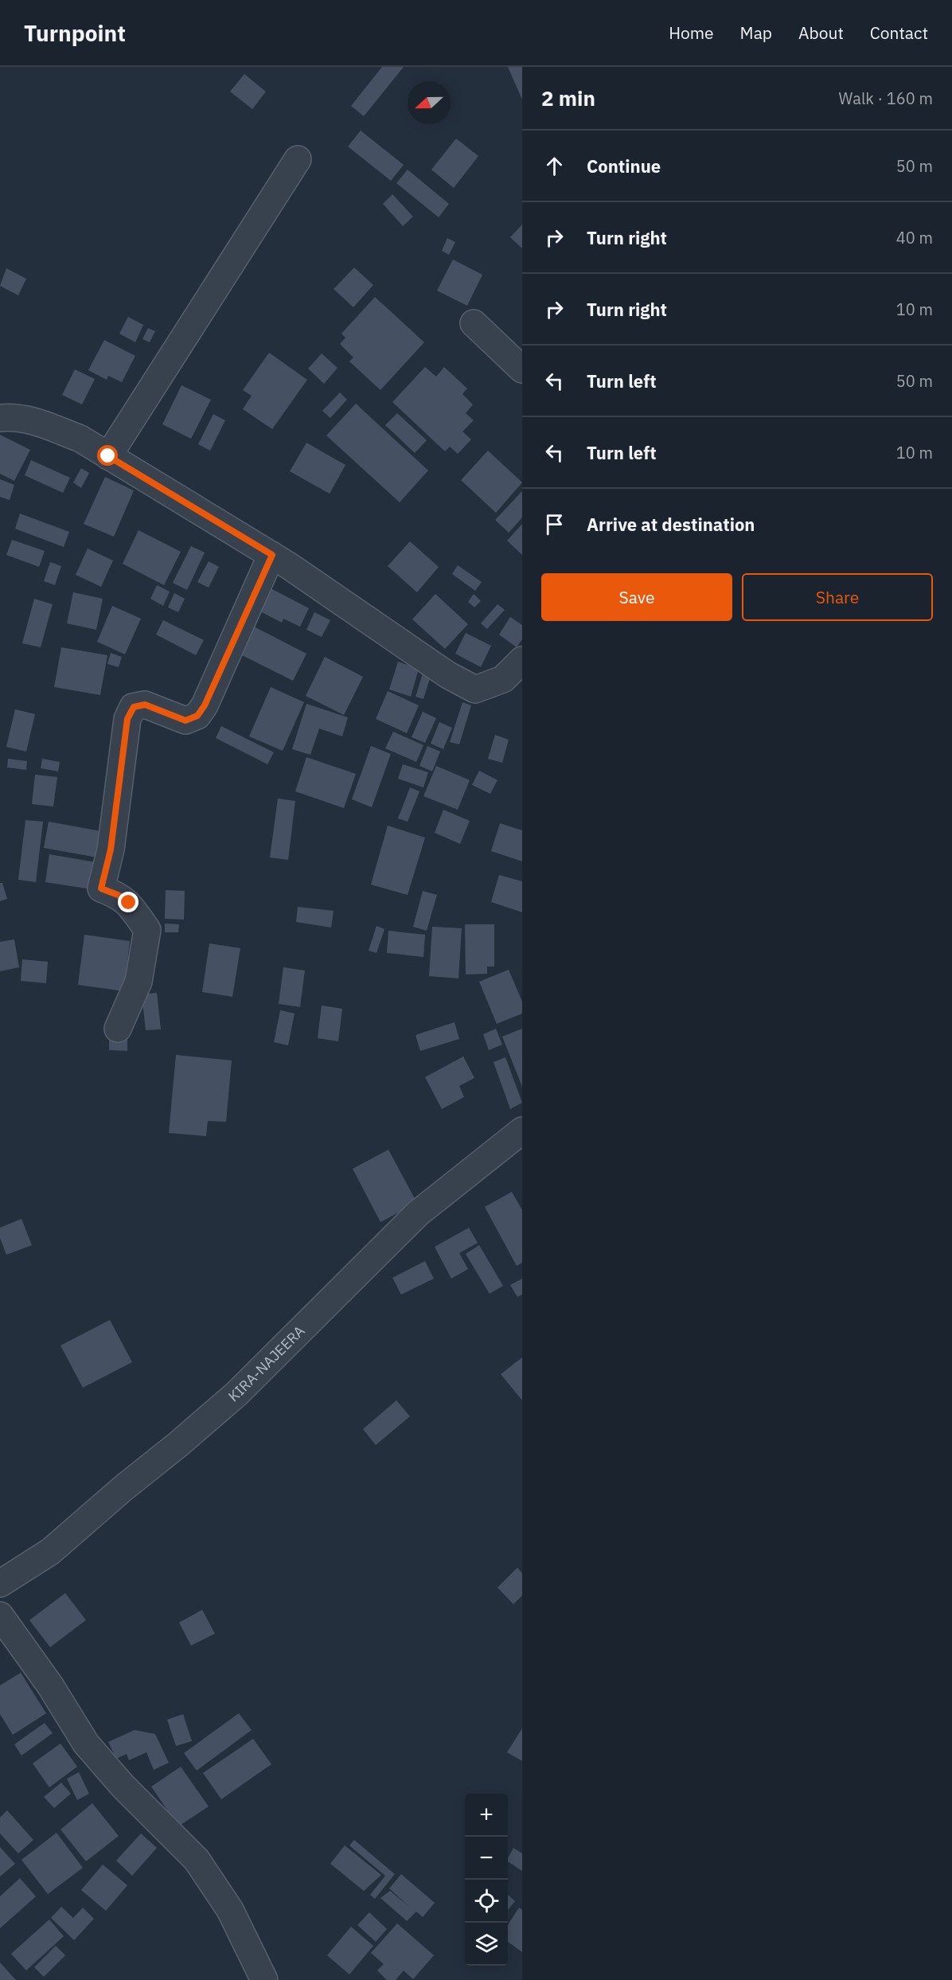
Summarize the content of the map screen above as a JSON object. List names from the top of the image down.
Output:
{
  "streets": {
    "street": ["KIRA-NAJEERA"]
  },
  "north": "left",
  "page": {
    "header": "Turnpoint",
    "nav": [
      "Home",
      "Map",
      "About",
      "Contact"
    ],
    "heading": ["2 min", "Walk · 160 m"],
    "list": [
      ["Continue", "50 m"],
      ["Turn right", "40 m"],
      ["Turn right", "10 m"],
      ["Turn left", "50 m"],
      ["Turn left", "10 m"],
      "Arrive at destination"
    ],
    "buttons": ["Save", "Share"],
    "map_buttons": ["+", "−"]
  }
}
